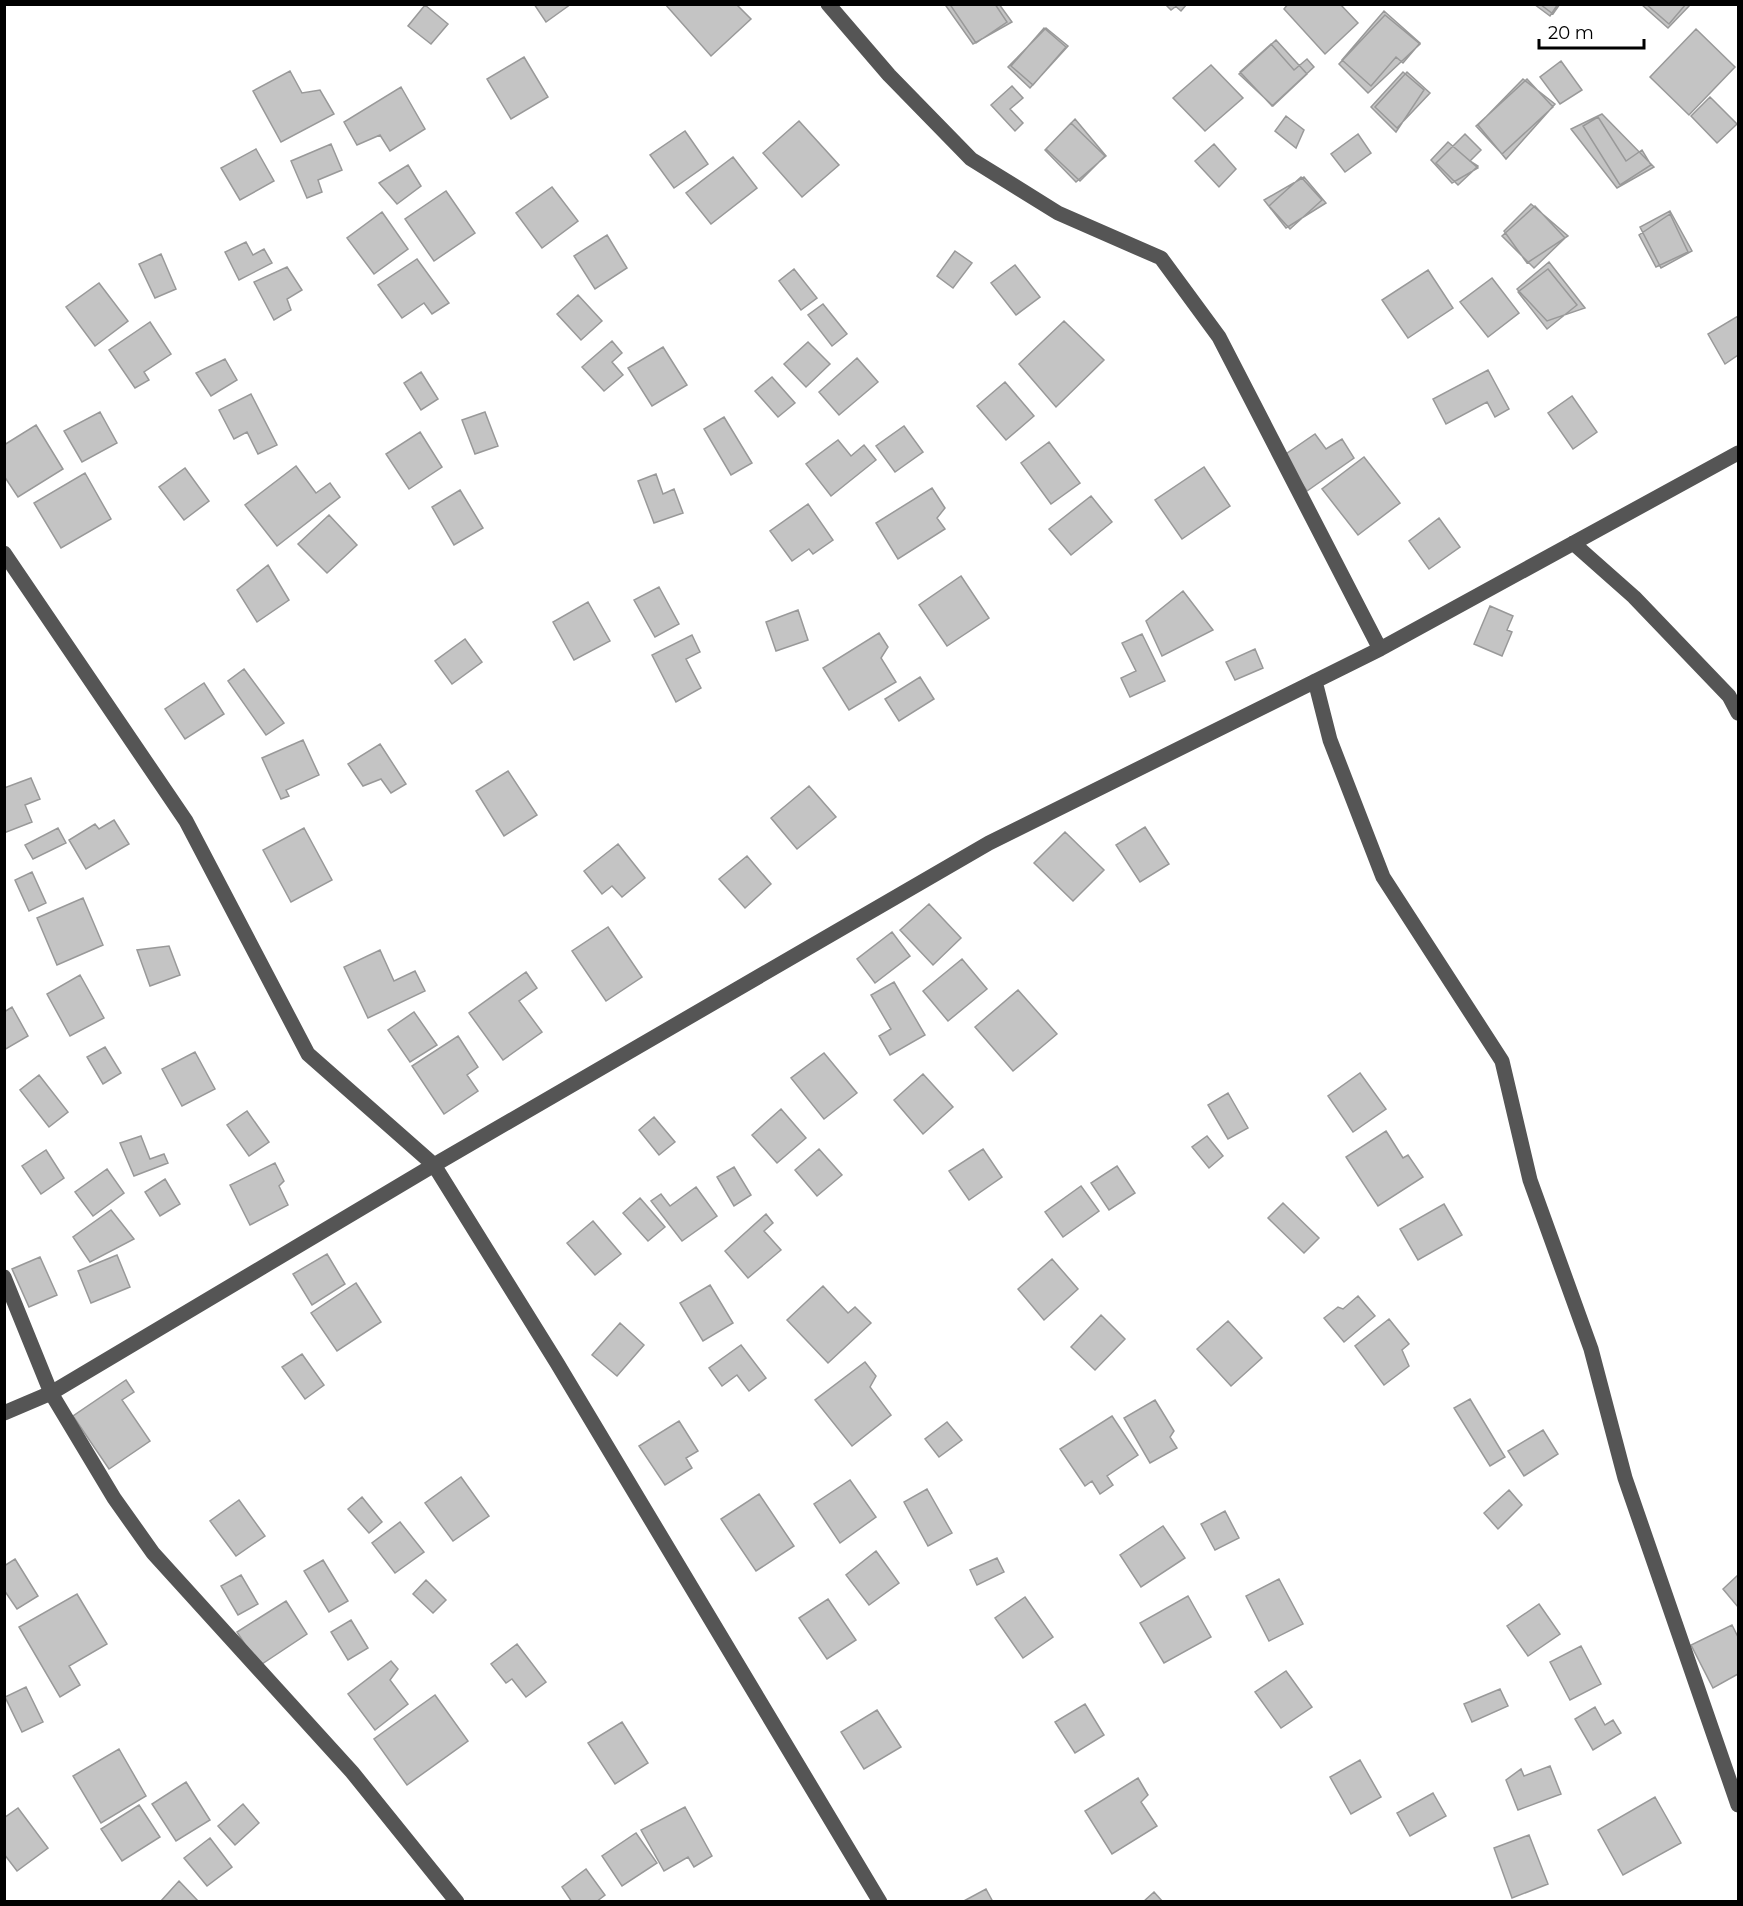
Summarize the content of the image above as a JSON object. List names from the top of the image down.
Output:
{
  "scale_bar": "20 m"
}
